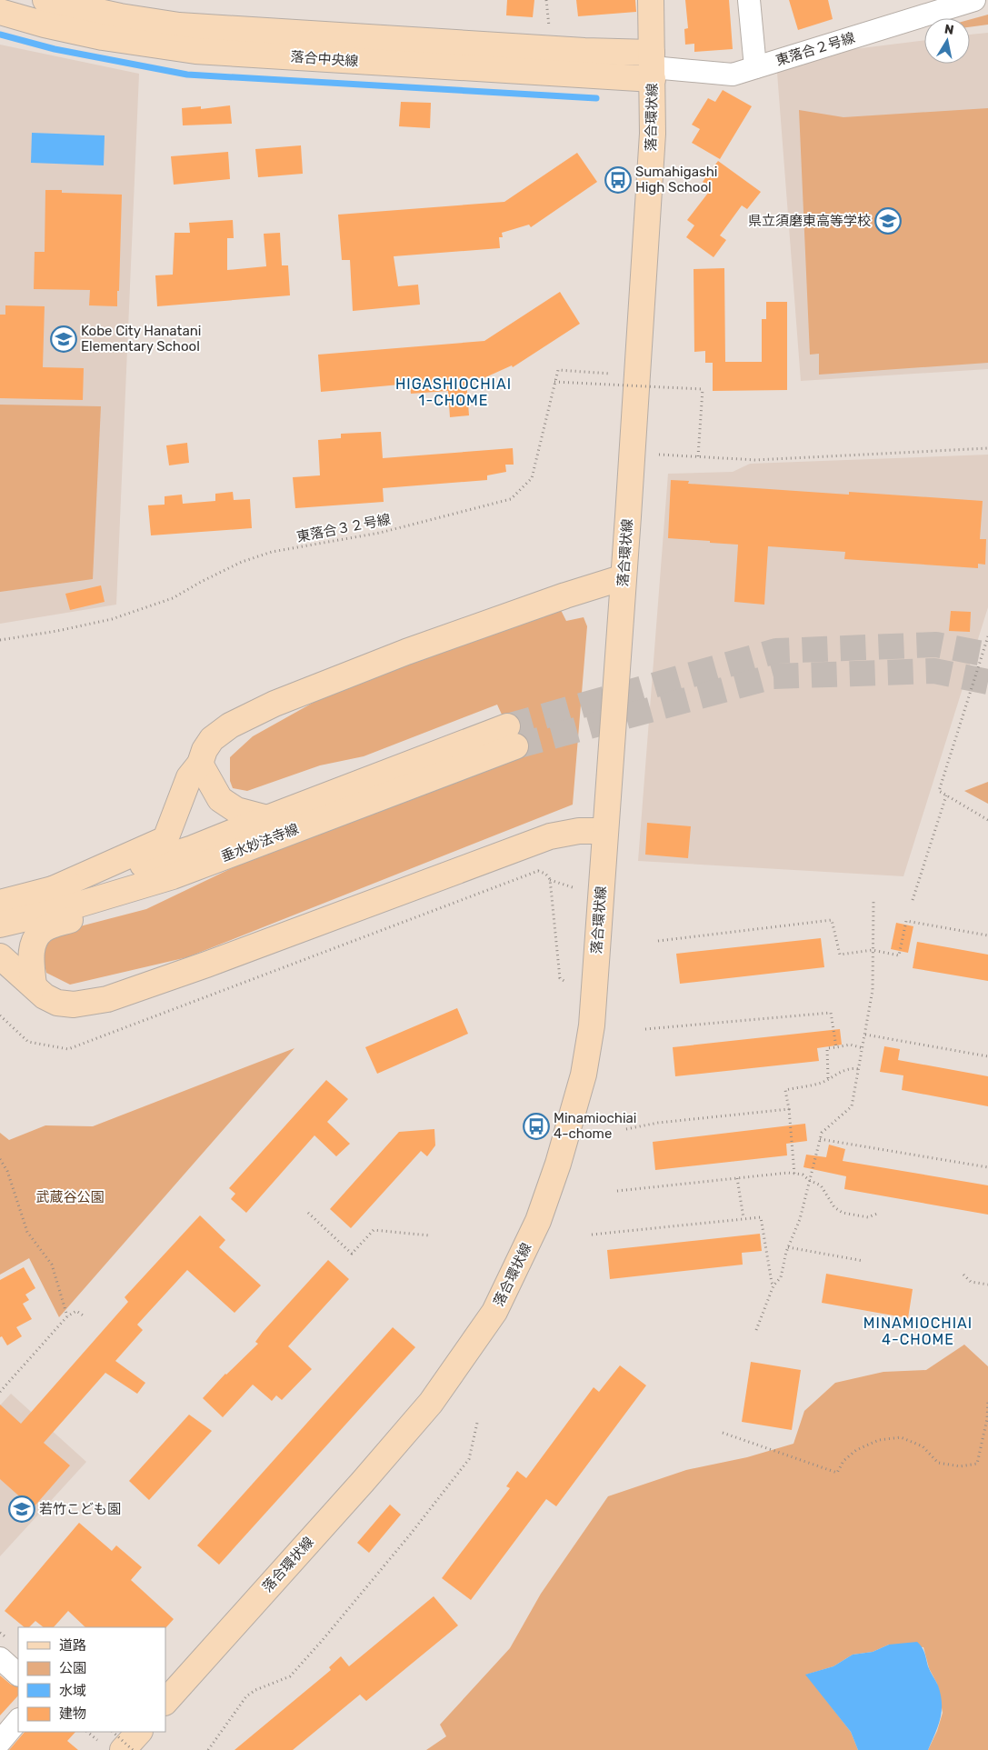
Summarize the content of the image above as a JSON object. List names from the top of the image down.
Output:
{
  "streets": {
    "street": [
      "東落合２号線",
      "落合中央線",
      "落合環状線",
      "垂水妙法寺線"
    ],
    "path": ["東落合３２号線"]
  },
  "crossings": [
    ["東落合２号線", "落合中央線"],
    ["東落合２号線", "落合環状線"],
    ["落合中央線", "落合環状線"]
  ],
  "districts": ["HIGASHIOCHIAI 1-CHOME", "MINAMIOCHIAI 4-CHOME"],
  "parks": ["武蔵谷公園"],
  "places": {
    "bus stop": ["Sumahigashi High School", "Minamiochiai 4-chome"],
    "school or university": ["県立須磨東高等学校", "Kobe City Hanatani Elementary School", "若竹こども園"]
  },
  "legend": [
    "道路",
    "公園",
    "水域",
    "建物"
  ],
  "north": "top"
}
